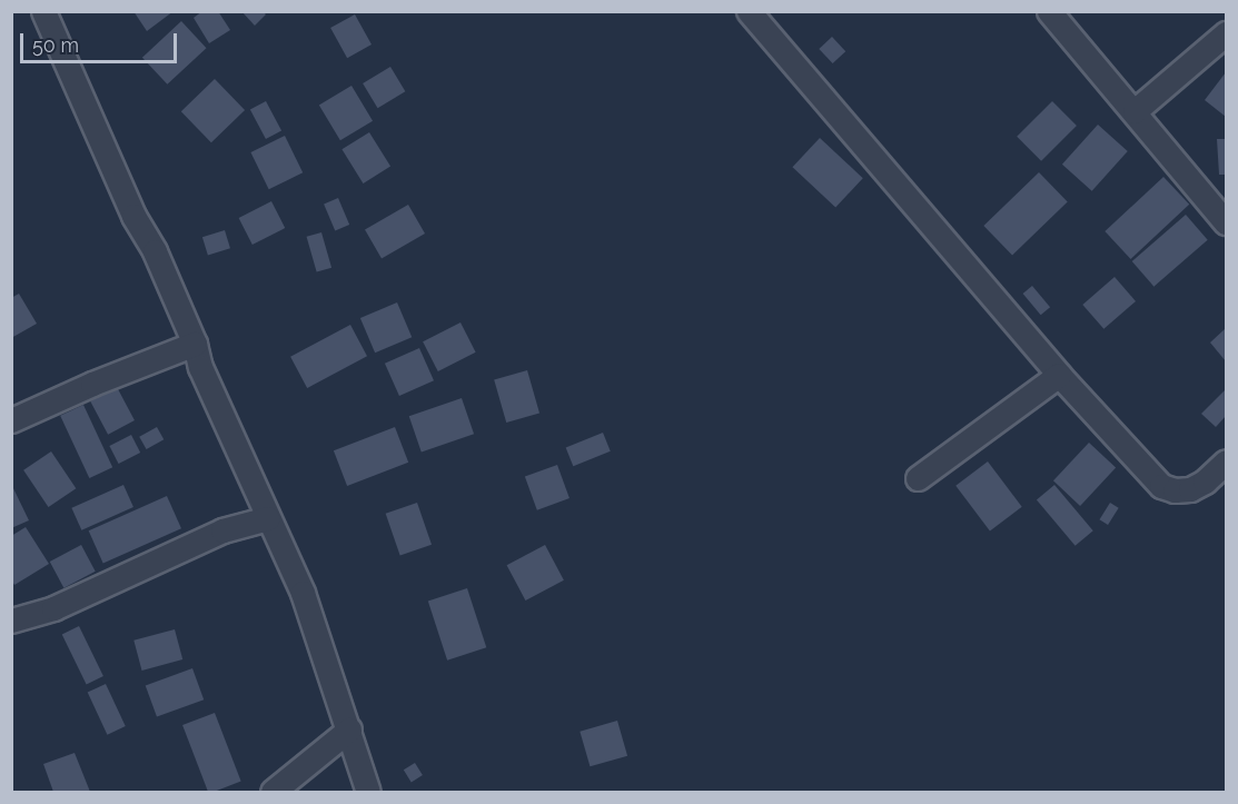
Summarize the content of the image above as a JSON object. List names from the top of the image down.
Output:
{
  "scale_bar": "50 m"
}
